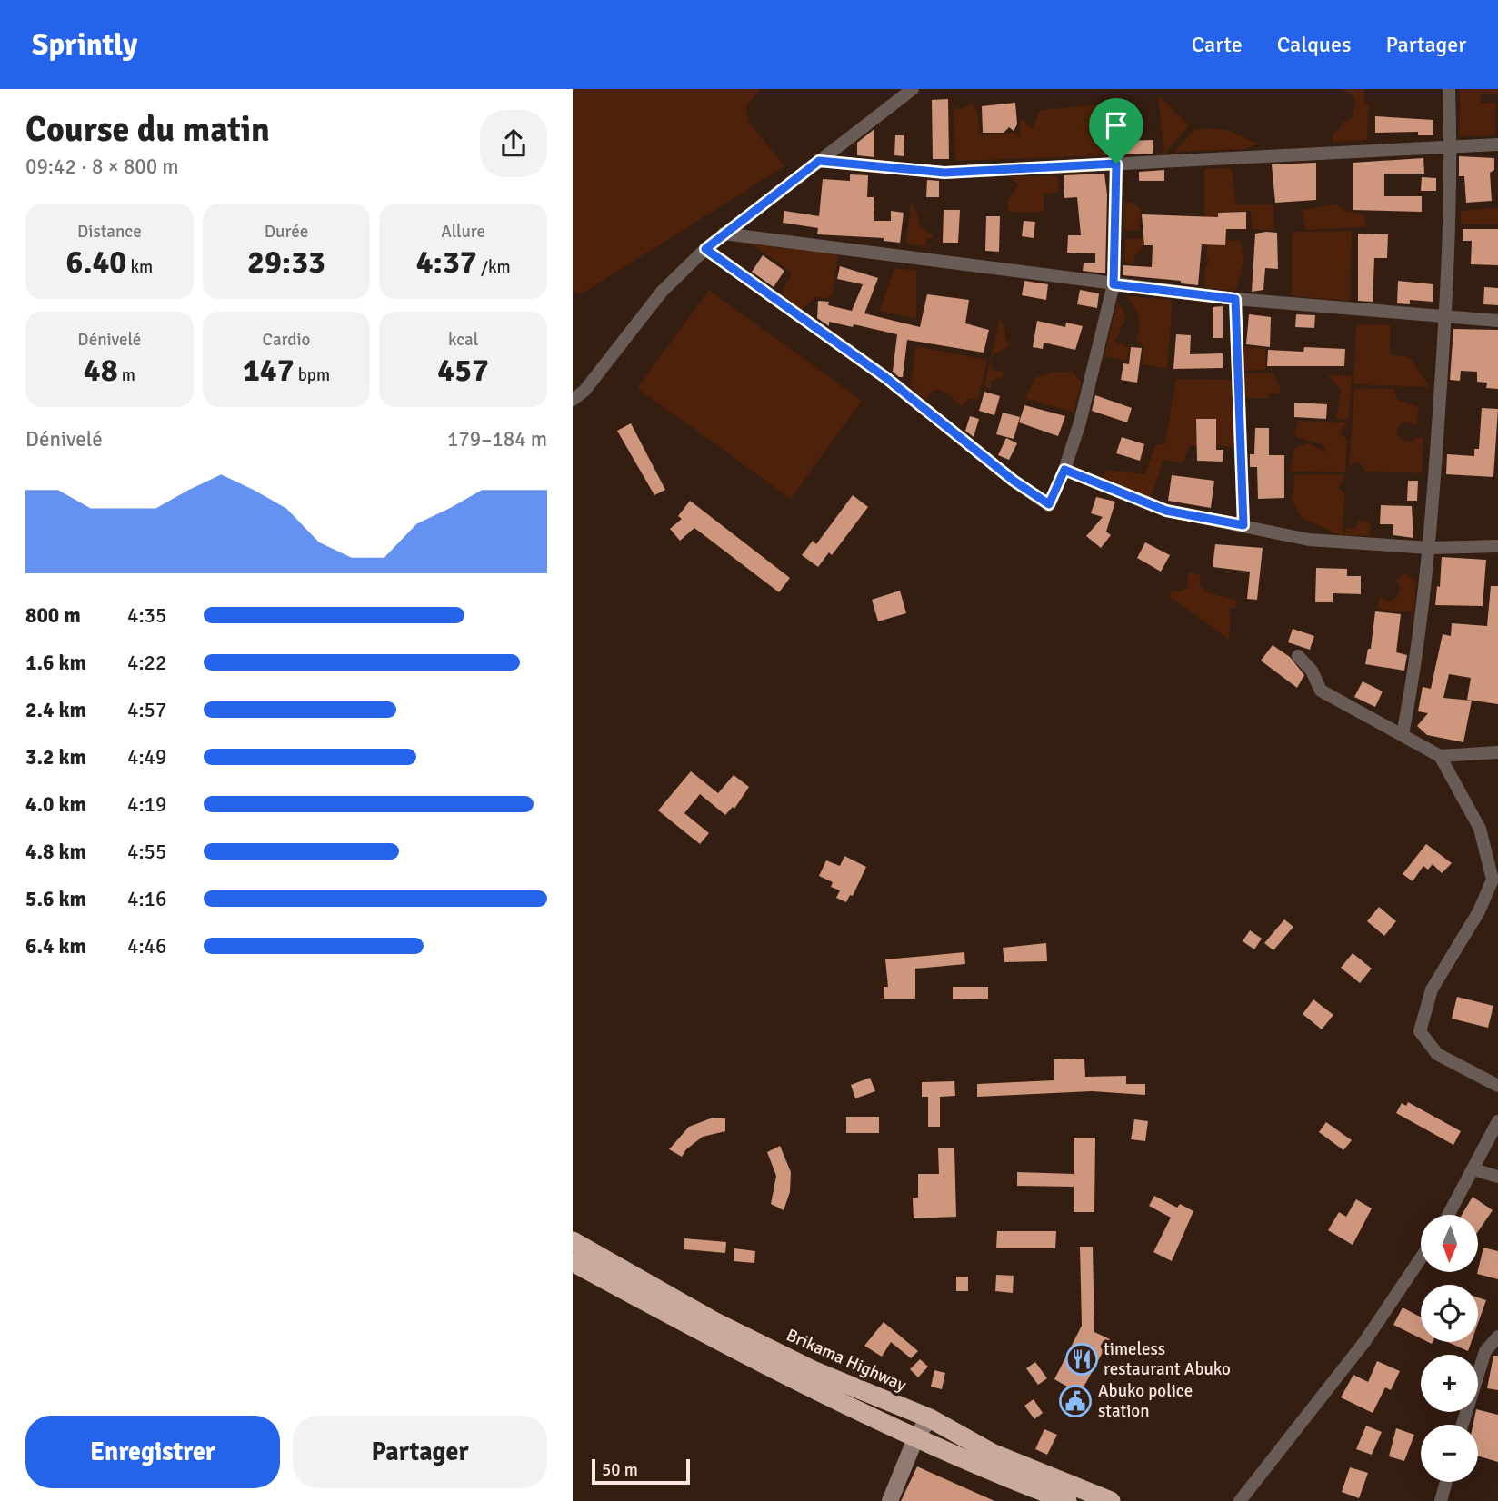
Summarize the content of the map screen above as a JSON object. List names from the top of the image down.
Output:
{
  "streets": {
    "highway": ["Brikama Highway"]
  },
  "places": {
    "restaurant": ["timeless restaurant Abuko"],
    "public building": ["Abuko police station"]
  },
  "scale_bar": "50 m",
  "north": "bottom",
  "page": {
    "header": "Sprintly",
    "nav": ["Carte", "Calques", "Partager"],
    "heading": ["Course du matin", "09:42 · 8 × 800 m"],
    "stats": [
      ["Distance", "6.40 km"],
      ["Durée", "29:33"],
      ["Allure", "4:37 /km"],
      ["Dénivelé", "48 m"],
      ["Cardio", "147 bpm"],
      ["kcal", "457"]
    ],
    "chart": ["Dénivelé", "179–184 m"],
    "list": [
      {
        "name": "800 m",
        "note": "4:35"
      },
      {
        "name": "1.6 km",
        "note": "4:22"
      },
      {
        "name": "2.4 km",
        "note": "4:57"
      },
      {
        "name": "3.2 km",
        "note": "4:49"
      },
      {
        "name": "4.0 km",
        "note": "4:19"
      },
      {
        "name": "4.8 km",
        "note": "4:55"
      },
      {
        "name": "5.6 km",
        "note": "4:16"
      },
      {
        "name": "6.4 km",
        "note": "4:46"
      }
    ],
    "map_buttons": ["+", "−"],
    "buttons": ["Enregistrer", "Partager"],
    "scale": "50 m"
  }
}
